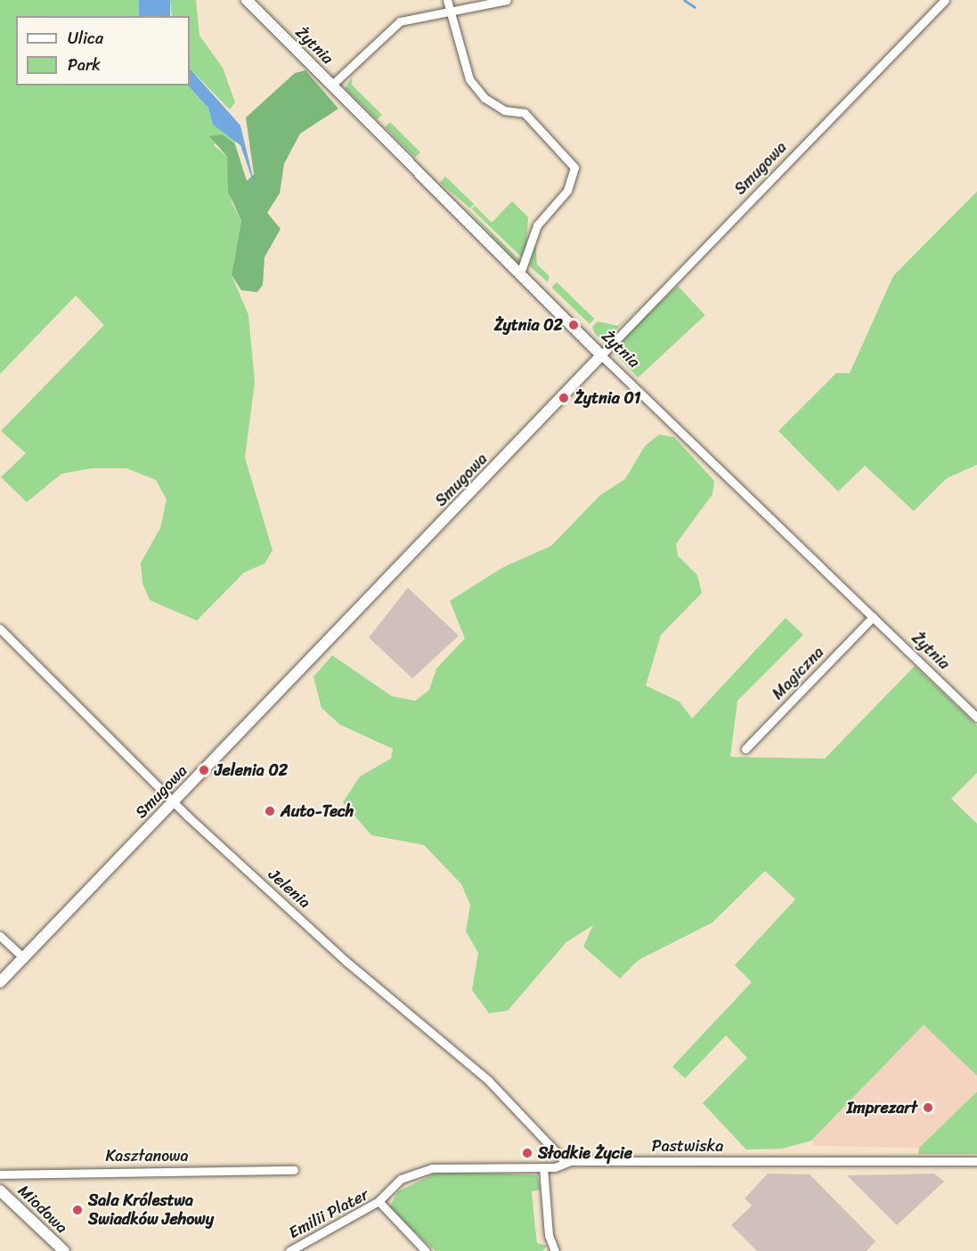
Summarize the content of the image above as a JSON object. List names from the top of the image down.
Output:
{
  "streets": {
    "street": [
      "Żytnia",
      "Smugowa",
      "Magiczna",
      "Jelenia",
      "Pastwiska",
      "Kasztanowa",
      "Miodowa",
      "Emilii Plater"
    ]
  },
  "crossings": [
    ["Żytnia", "Smugowa"],
    ["Żytnia", "Magiczna"],
    ["Smugowa", "Jelenia"],
    ["Jelenia", "Pastwiska"],
    ["Pastwiska", "Emilii Plater"]
  ],
  "places": [
    "Żytnia 02",
    "Żytnia 01",
    "Jelenia 02",
    "Auto-Tech",
    "Imprezart",
    "Słodkie Życie",
    "Sala Królestwa Swiadków Jehowy"
  ],
  "legend": ["Ulica", "Park"]
}
